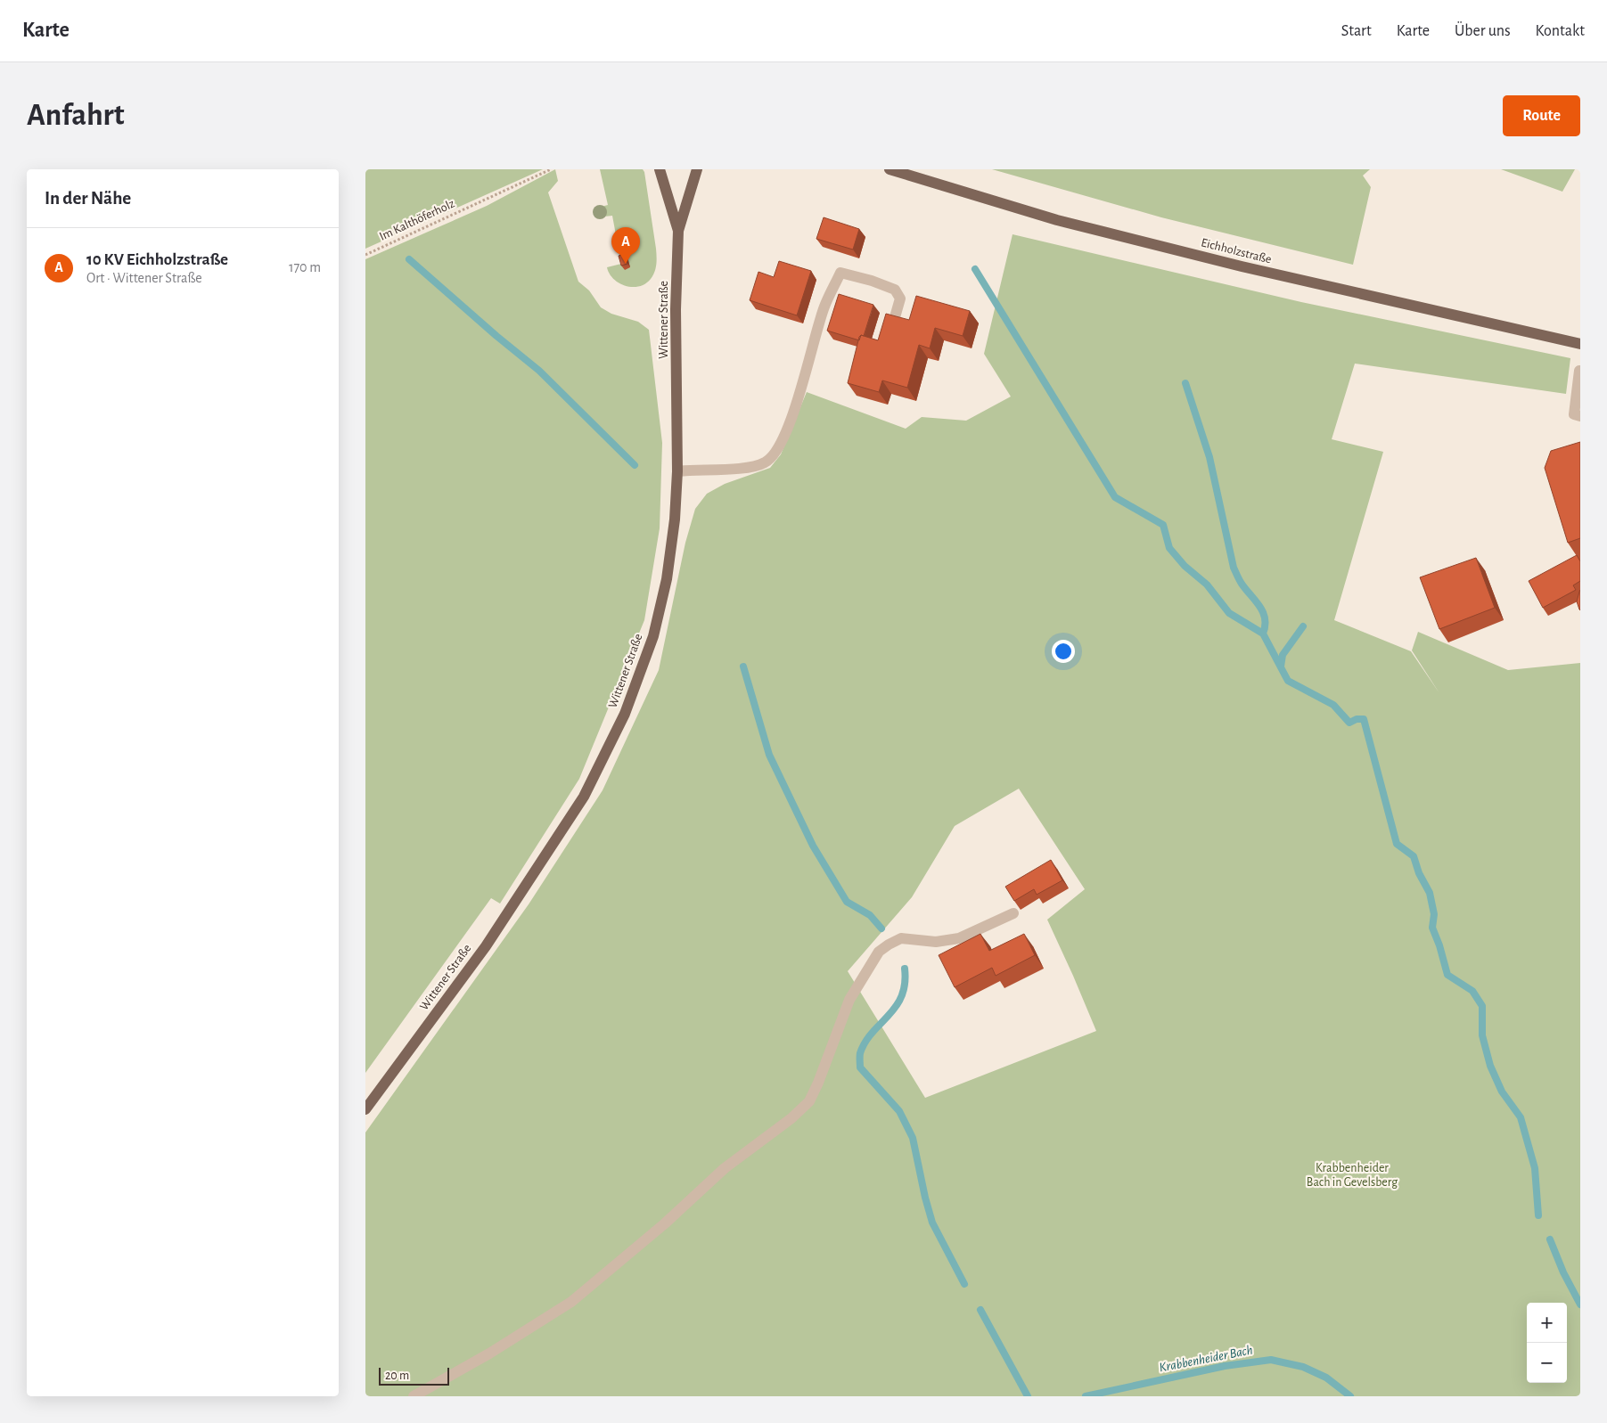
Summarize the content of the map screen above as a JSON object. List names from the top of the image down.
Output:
{
  "streets": {
    "main road": ["Eichholzstraße", "Wittener Straße"],
    "path": ["Im Kalthöferholz"]
  },
  "water": ["Krabbenheider Bach"],
  "parks": ["Krabbenheider Bach in Gevelsberg"],
  "scale_bar": "20 m",
  "page": {
    "header": "Karte",
    "nav": [
      "Start",
      "Karte",
      "Über uns",
      "Kontakt"
    ],
    "buttons": "Route",
    "title": "Anfahrt",
    "heading": "In der Nähe",
    "list": [
      {
        "mark": "A",
        "name": "10 KV Eichholzstraße",
        "note": "Ort · Wittener Straße",
        "value": "170 m"
      }
    ],
    "pins": "A",
    "map_buttons": ["+", "−"],
    "scale": "20 m"
  }
}
